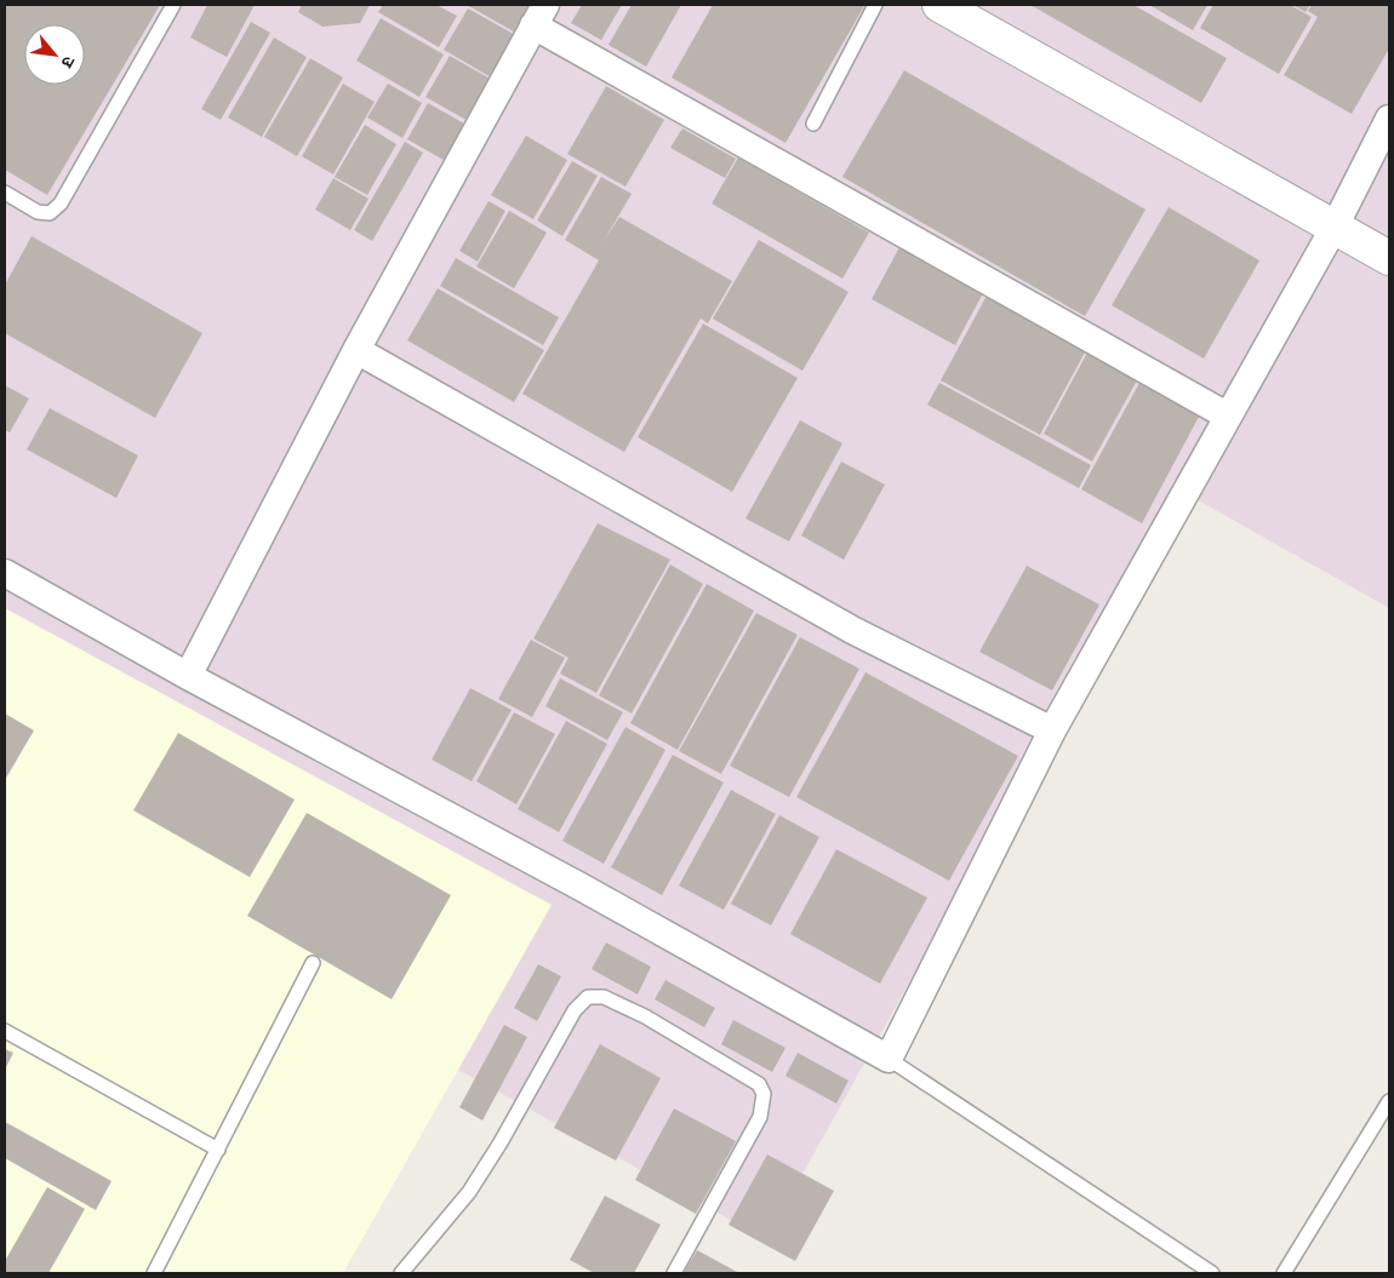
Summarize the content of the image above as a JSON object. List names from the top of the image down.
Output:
{
  "north": "bottom right"
}
